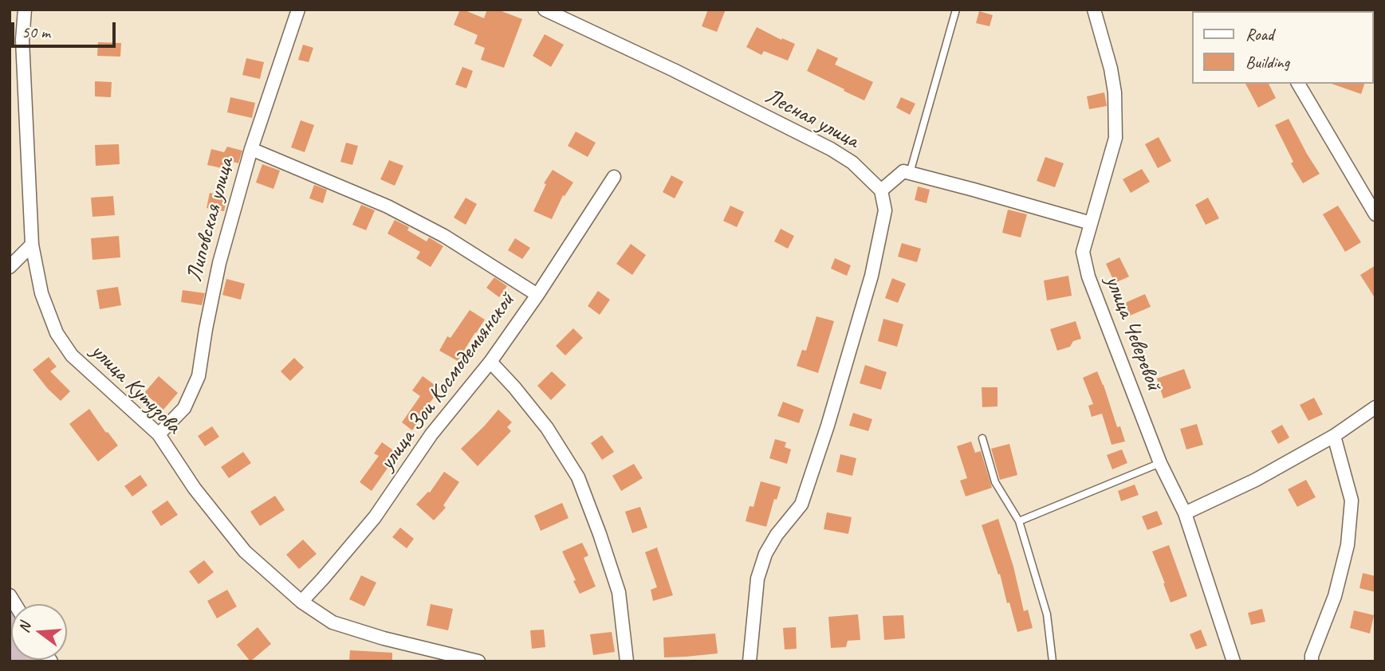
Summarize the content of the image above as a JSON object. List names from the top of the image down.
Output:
{
  "streets": {
    "street": [
      "Лесная улица",
      "Липовская улица",
      "улица Чеверевой",
      "улица Зои Космодемьянской",
      "улица Кутузова"
    ]
  },
  "crossings": [
    ["Липовская улица", "улица Кутузова"],
    ["улица Зои Космодемьянской", "улица Кутузова"]
  ],
  "legend": ["Road", "Building"],
  "scale_bar": "50 m",
  "north": "left"
}
